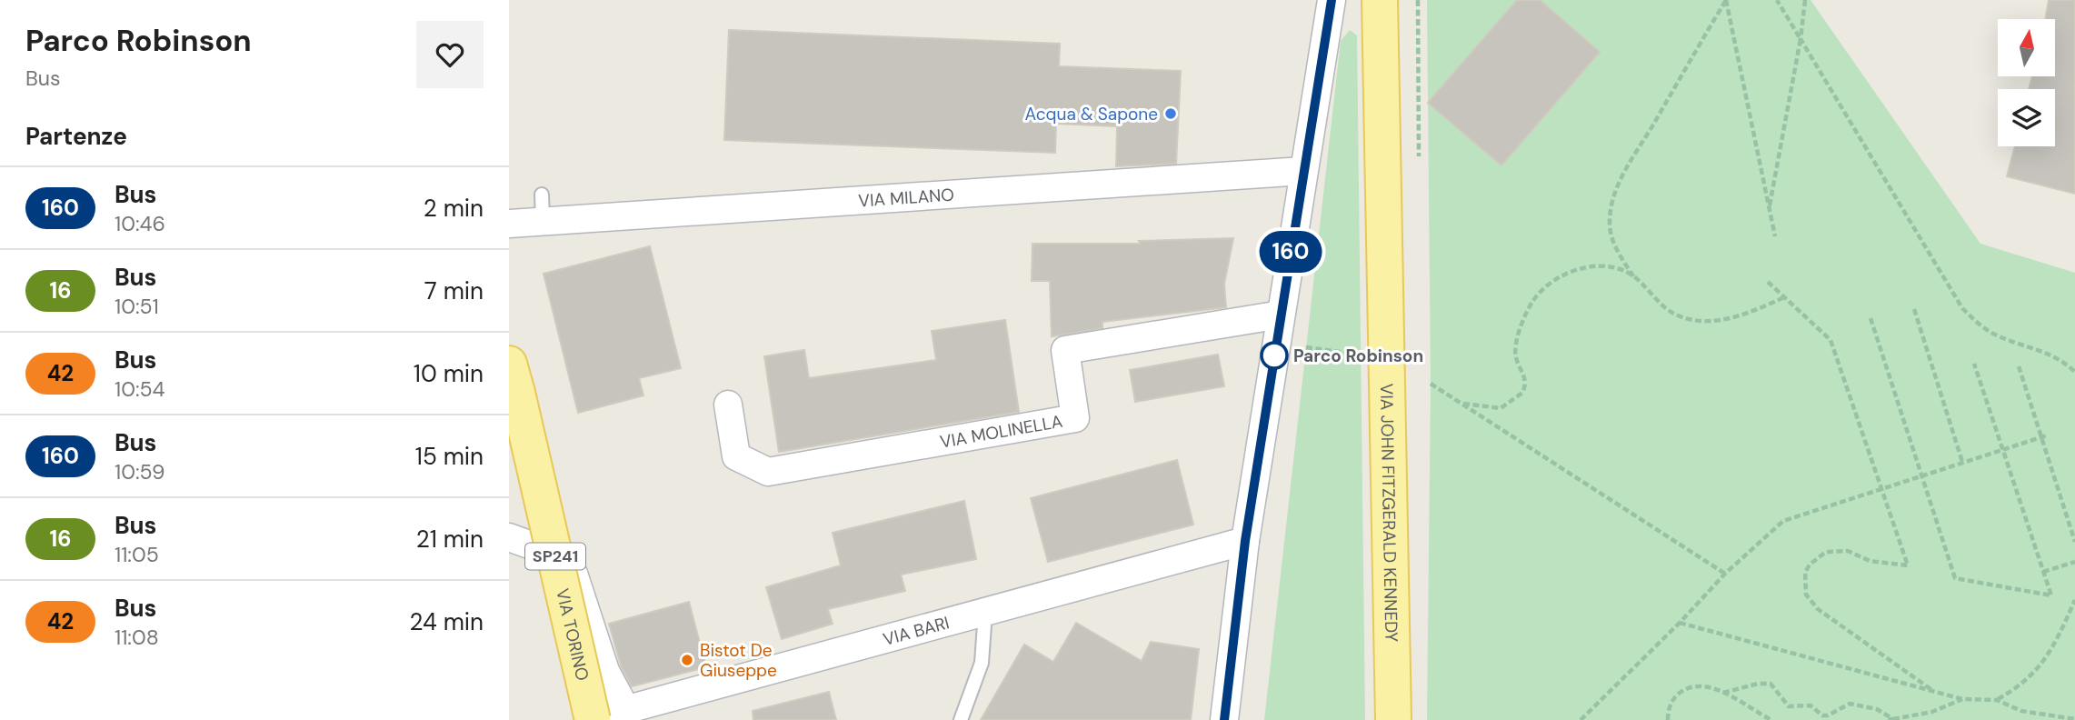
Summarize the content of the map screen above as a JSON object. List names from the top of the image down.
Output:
{
  "streets": {
    "main road": ["VIA JOHN FITZGERALD KENNEDY", "SP241", "VIA TORINO"],
    "street": ["VIA MILANO", "VIA MOLINELLA", "VIA BARI"]
  },
  "crossings": [
    ["VIA BARI", "VIA TORINO"]
  ],
  "places": ["Acqua & Sapone", "Parco Robinson", "Bistot De Giuseppe"],
  "lines": ["bus line 160"],
  "north": "top",
  "page": {
    "heading": [
      ["Parco Robinson", "Bus"],
      "Partenze"
    ],
    "on_map": "160",
    "list": [
      {
        "mark": "160",
        "name": "Bus",
        "note": "10:46",
        "value": "2 min"
      },
      {
        "mark": "16",
        "name": "Bus",
        "note": "10:51",
        "value": "7 min"
      },
      {
        "mark": "42",
        "name": "Bus",
        "note": "10:54",
        "value": "10 min"
      },
      {
        "mark": "160",
        "name": "Bus",
        "note": "10:59",
        "value": "15 min"
      },
      {
        "mark": "16",
        "name": "Bus",
        "note": "11:05",
        "value": "21 min"
      },
      {
        "mark": "42",
        "name": "Bus",
        "note": "11:08",
        "value": "24 min"
      }
    ]
  }
}
